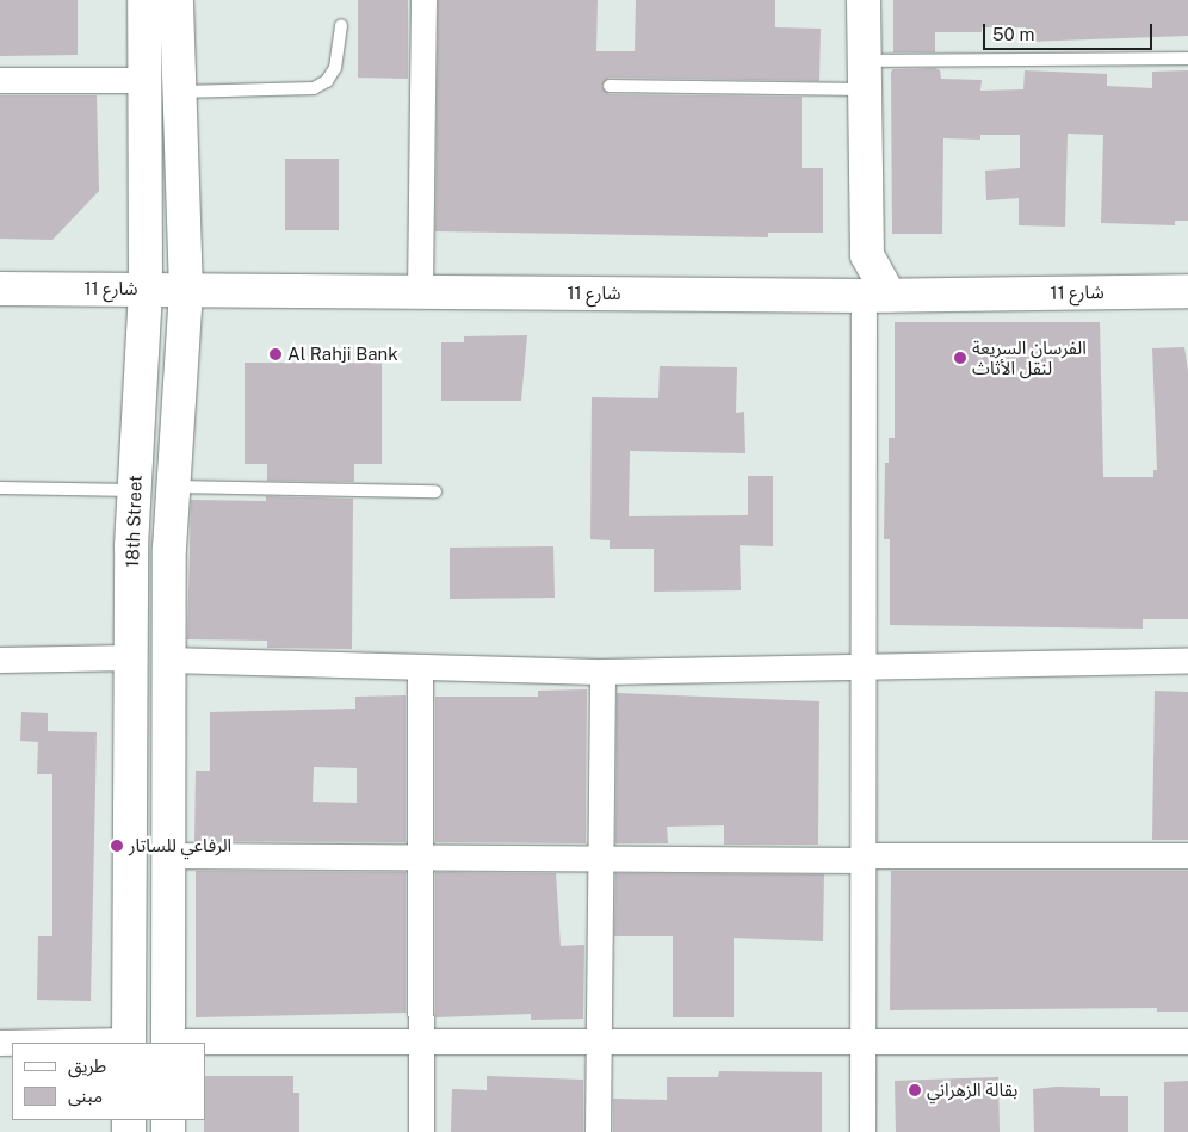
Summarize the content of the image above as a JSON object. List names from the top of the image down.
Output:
{
  "streets": {
    "street": ["شارع 11", "18th Street"]
  },
  "crossings": [
    ["شارع 11", "18th Street"]
  ],
  "places": [
    "Al Rahji Bank",
    "الفرسان السريعة لنقل الأثاث",
    "الرفاعي للساتار",
    "بقالة الزهراني"
  ],
  "legend": ["طريق", "مبنى"],
  "scale_bar": "50 m"
}
